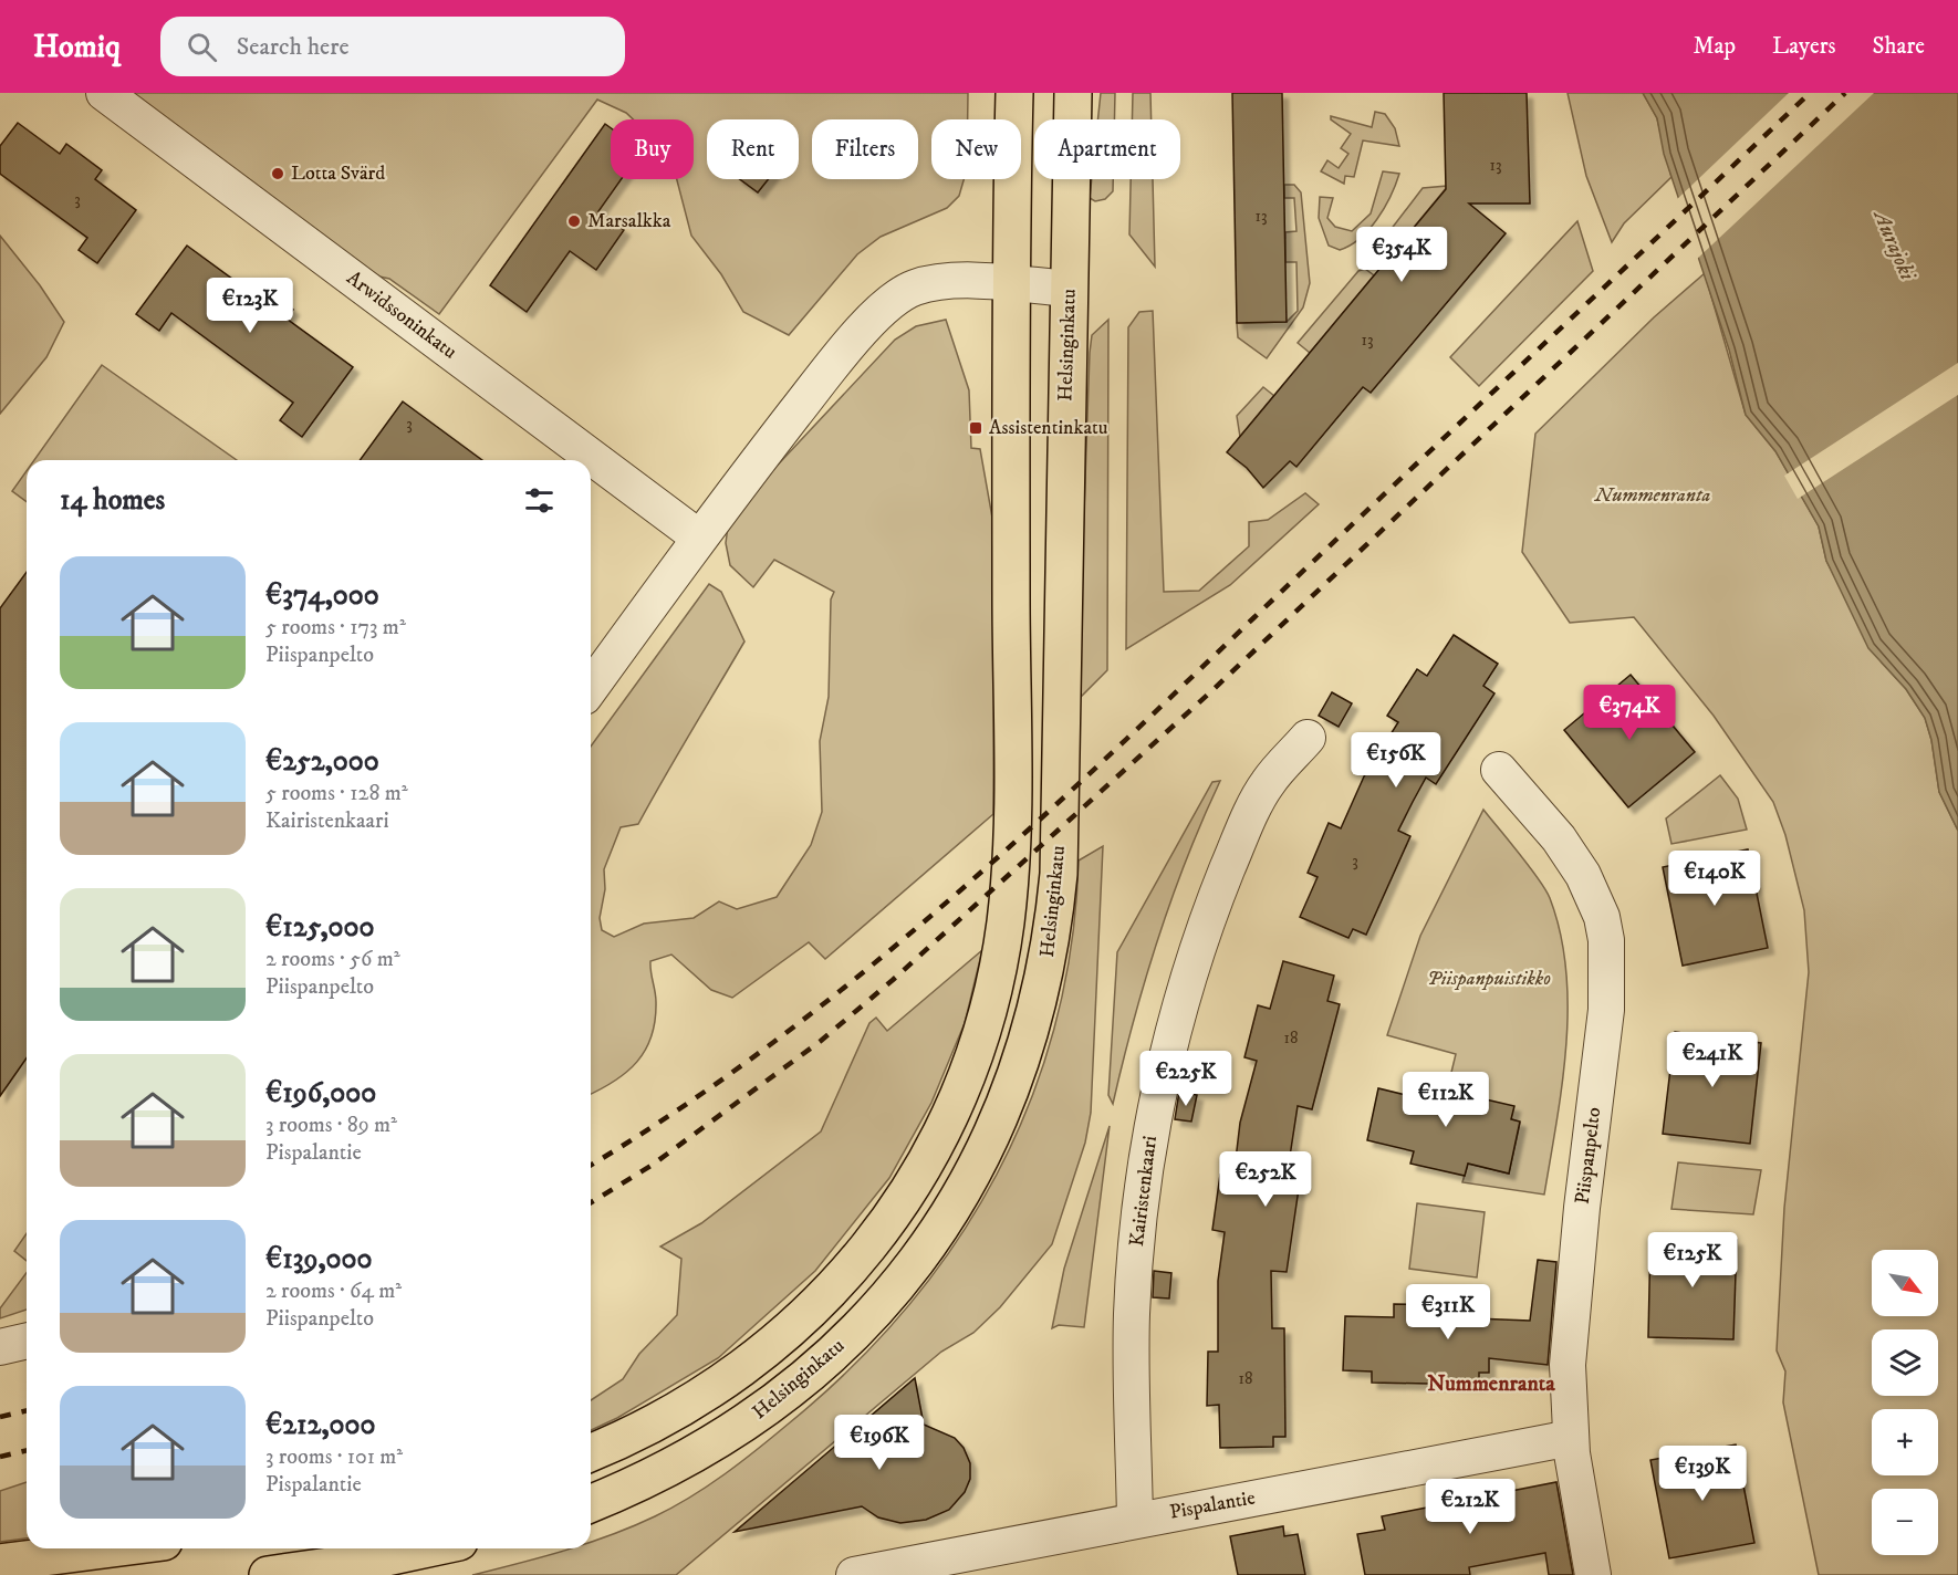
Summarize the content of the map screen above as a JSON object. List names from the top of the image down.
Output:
{
  "streets": {
    "main road": ["Helsinginkatu"],
    "street": [
      "Arwidssoninkatu",
      "Piispanpelto",
      "Kairistenkaari",
      "Pispalantie"
    ]
  },
  "crossings": [
    ["Piispanpelto", "Pispalantie"],
    ["Kairistenkaari", "Pispalantie"]
  ],
  "districts": ["Nummenranta"],
  "water": ["Aurajoki"],
  "parks": ["Nummenranta", "Piispanpuistikko"],
  "places": {
    "other": ["Lotta Svärd", "Marsalkka"],
    "transit": ["Assistentinkatu"]
  },
  "house_numbers": [
    "13",
    "3",
    "13",
    "13",
    "3",
    "3",
    "18",
    "18"
  ],
  "north": "bottom right",
  "page": {
    "header": "Homiq",
    "search": "Search here",
    "nav": ["Map", "Layers", "Share"],
    "chip": [
      "Buy",
      "Rent",
      "Filters",
      "New",
      "Apartment"
    ],
    "price": [
      "€354K",
      "€123K",
      "€374K",
      "€156K",
      "€140K",
      "€241K",
      "€225K",
      "€112K",
      "€252K",
      "€125K",
      "€311K",
      "€196K",
      "€139K",
      "€212K"
    ],
    "heading": "14 homes",
    "list": [
      {
        "name": "€374,000",
        "note": "5 rooms · 173 m² · Piispanpelto"
      },
      {
        "name": "€252,000",
        "note": "5 rooms · 128 m² · Kairistenkaari"
      },
      {
        "name": "€125,000",
        "note": "2 rooms · 56 m² · Piispanpelto"
      },
      {
        "name": "€196,000",
        "note": "3 rooms · 89 m² · Pispalantie"
      },
      {
        "name": "€139,000",
        "note": "2 rooms · 64 m² · Piispanpelto"
      },
      {
        "name": "€212,000",
        "note": "3 rooms · 101 m² · Pispalantie"
      }
    ],
    "map_buttons": ["+", "−"]
  }
}
